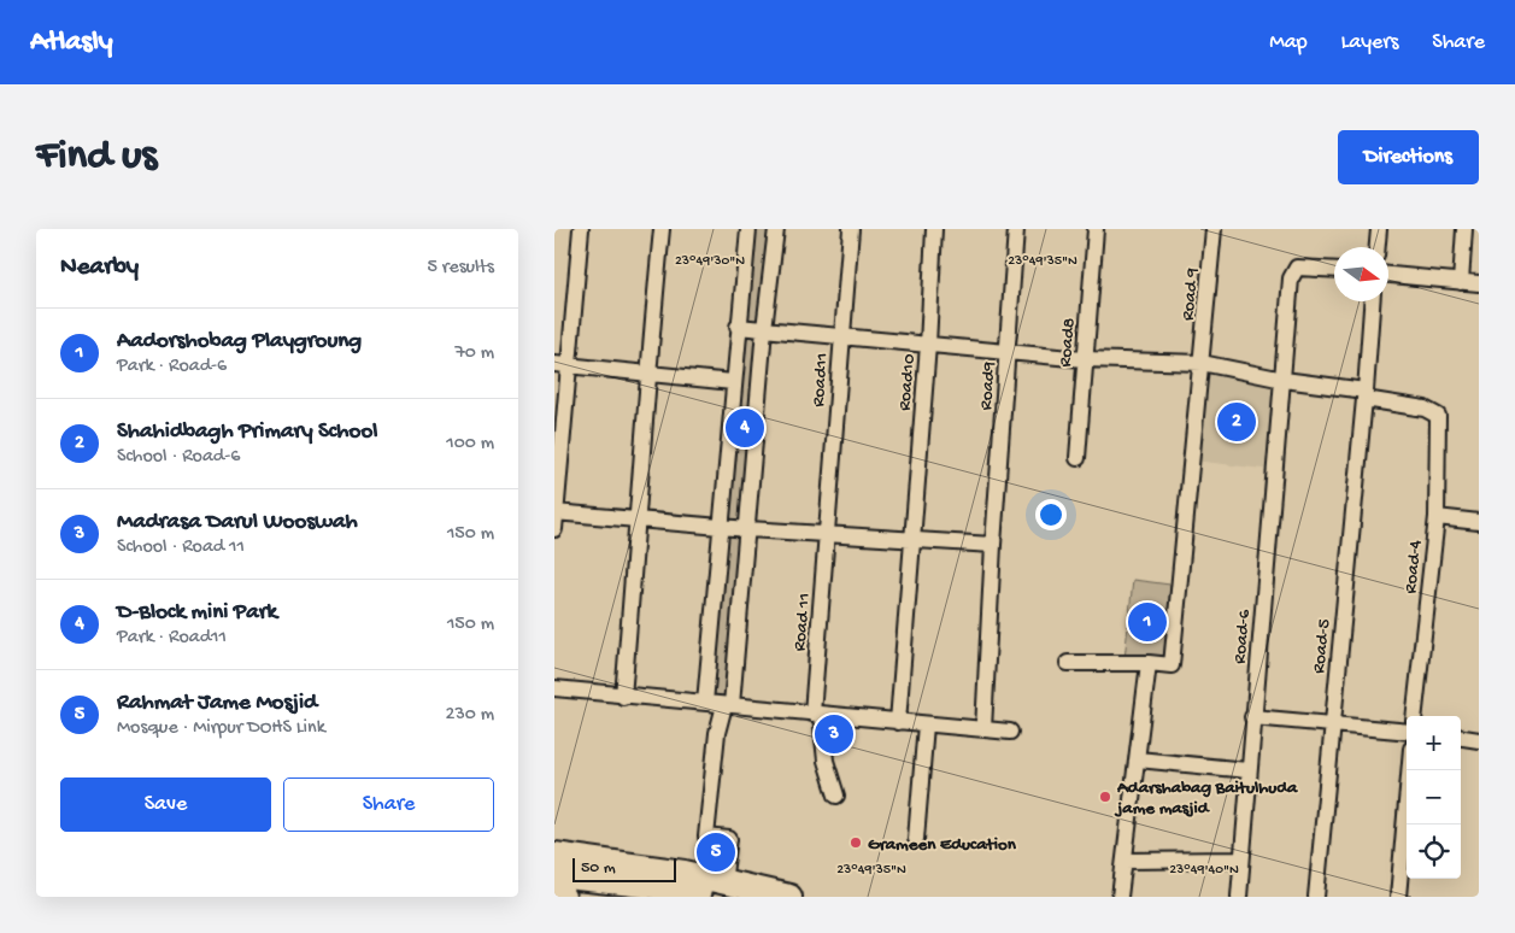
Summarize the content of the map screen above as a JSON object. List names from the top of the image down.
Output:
{
  "streets": {
    "street": [
      "Road 9",
      "Road8",
      "Road11",
      "Road10",
      "Road9",
      "Road-4",
      "Road 11",
      "Road-6",
      "Road-5"
    ]
  },
  "crossings": [
    ["Road11", "Road 11"],
    ["Road-4", "Road-5"]
  ],
  "places": ["Adarshabag Baitulhuda jame masjid", "Grameen Education"],
  "scale_bar": "50 m",
  "north": "right",
  "page": {
    "header": "Atlasly",
    "nav": ["Map", "Layers", "Share"],
    "buttons": [
      "Directions",
      ["Save", "Share"]
    ],
    "title": "Find us",
    "heading": ["Nearby", "5 results"],
    "list": [
      {
        "mark": "1",
        "name": "Aadorshobag Playgroung",
        "note": "Park · Road-6",
        "value": "70 m"
      },
      {
        "mark": "2",
        "name": "Shahidbagh Primary School",
        "note": "School · Road-6",
        "value": "100 m"
      },
      {
        "mark": "3",
        "name": "Madrasa Darul Wooswah",
        "note": "School · Road 11",
        "value": "150 m"
      },
      {
        "mark": "4",
        "name": "D-Block mini Park",
        "note": "Park · Road11",
        "value": "150 m"
      },
      {
        "mark": "5",
        "name": "Rahmat Jame Mosjid",
        "note": "Mosque · Mirpur DOHS Link",
        "value": "230 m"
      }
    ],
    "pins": [
      "2",
      "4",
      "1",
      "3",
      "5"
    ],
    "map_buttons": ["+", "−"],
    "scale": "50 m"
  },
  "coordinates": ["23°49'35\"N", "23°49'30\"N", "23°49'40\"N"]
}
